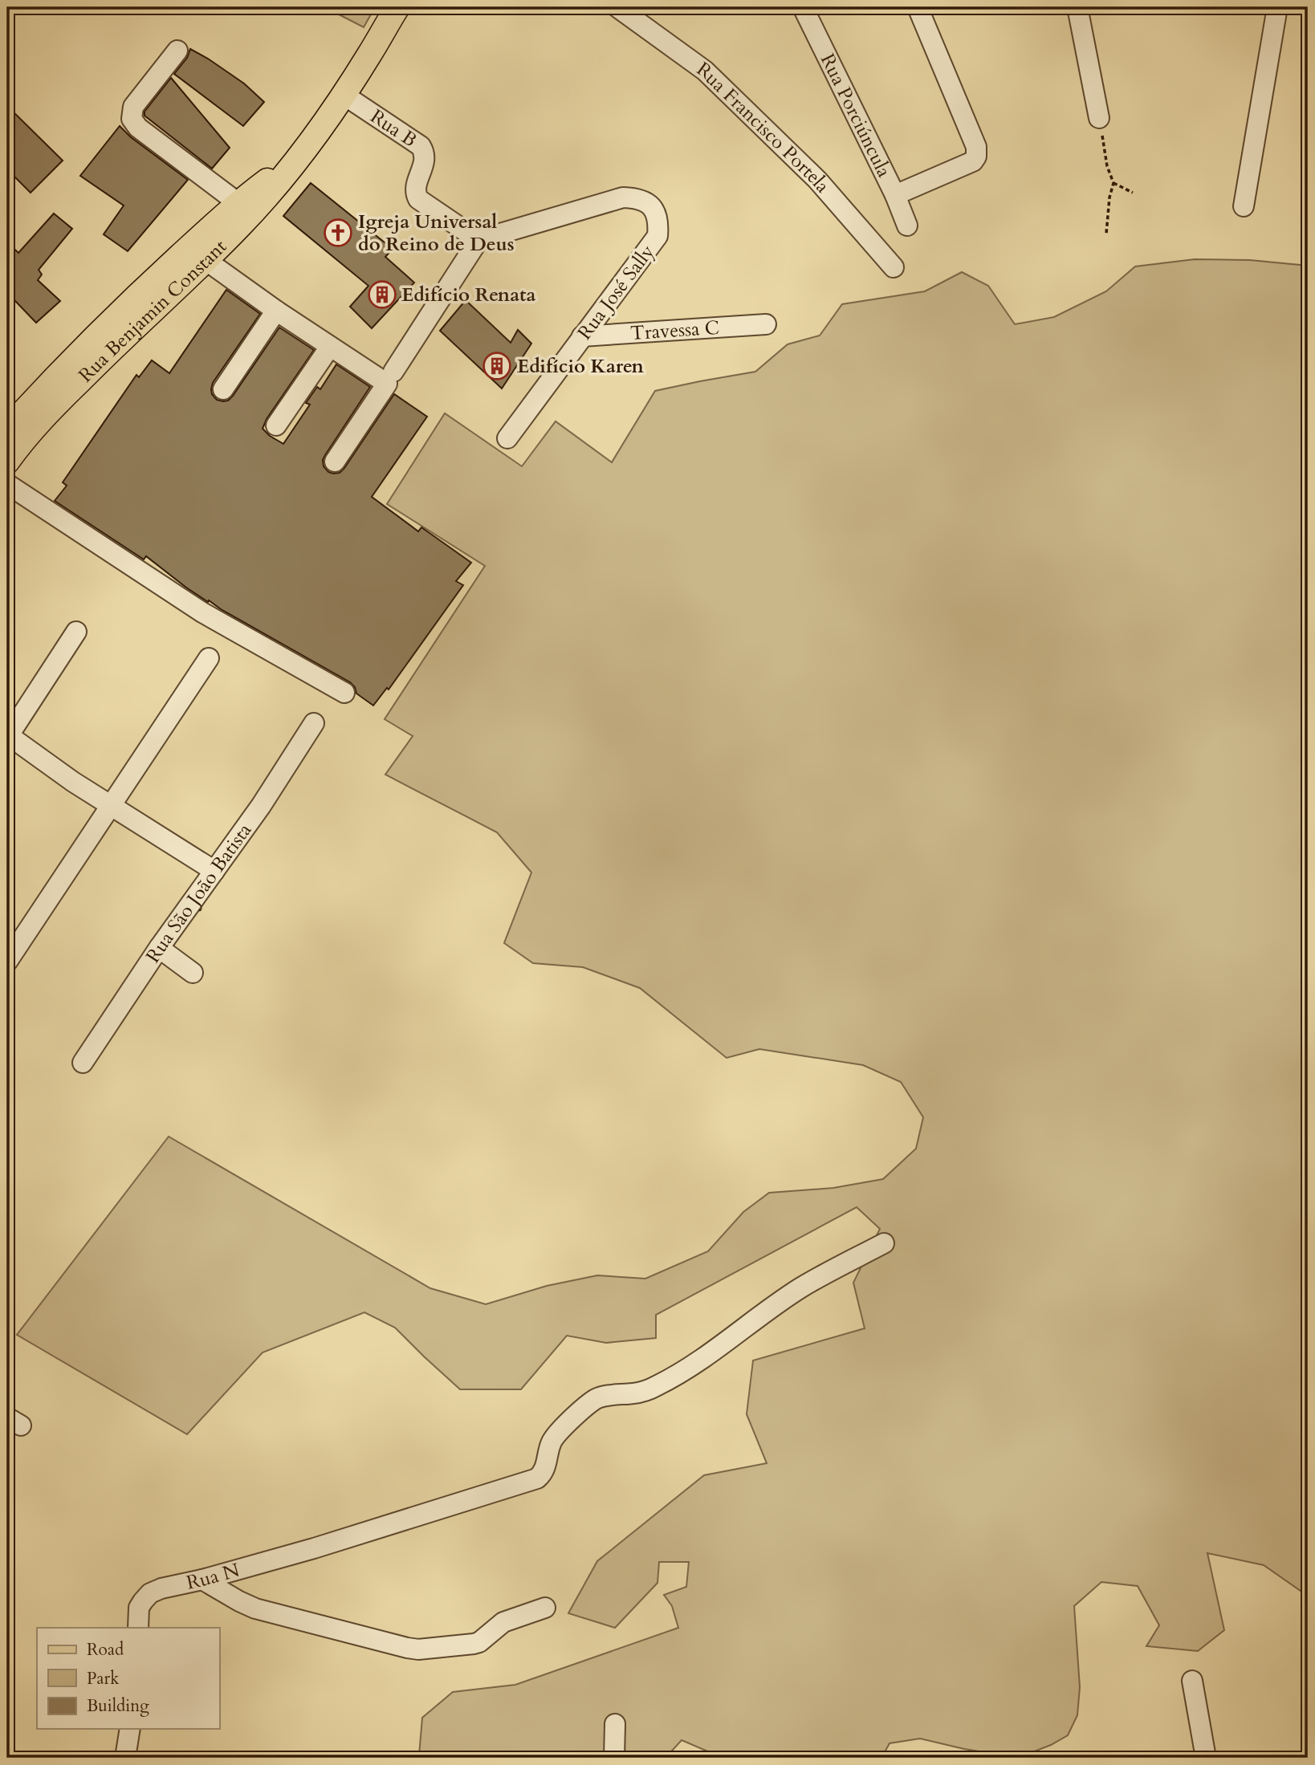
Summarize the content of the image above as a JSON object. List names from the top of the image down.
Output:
{
  "streets": {
    "main road": ["Rua Benjamin Constant"],
    "street": [
      "Rua Porciúncula",
      "Rua B",
      "Rua Francisco Portela",
      "Rua José Sally",
      "Travessa C",
      "Rua São João Batista",
      "Rua N"
    ]
  },
  "crossings": [
    ["Rua B", "Rua José Sally"],
    ["Rua B", "Rua Benjamin Constant"],
    ["Rua José Sally", "Travessa C"]
  ],
  "places": {
    "church": ["Igreja Universal do Reino de Deus"],
    "building": ["Edifício Renata", "Edifício Karen"]
  },
  "legend": ["Road", "Park", "Building"]
}
